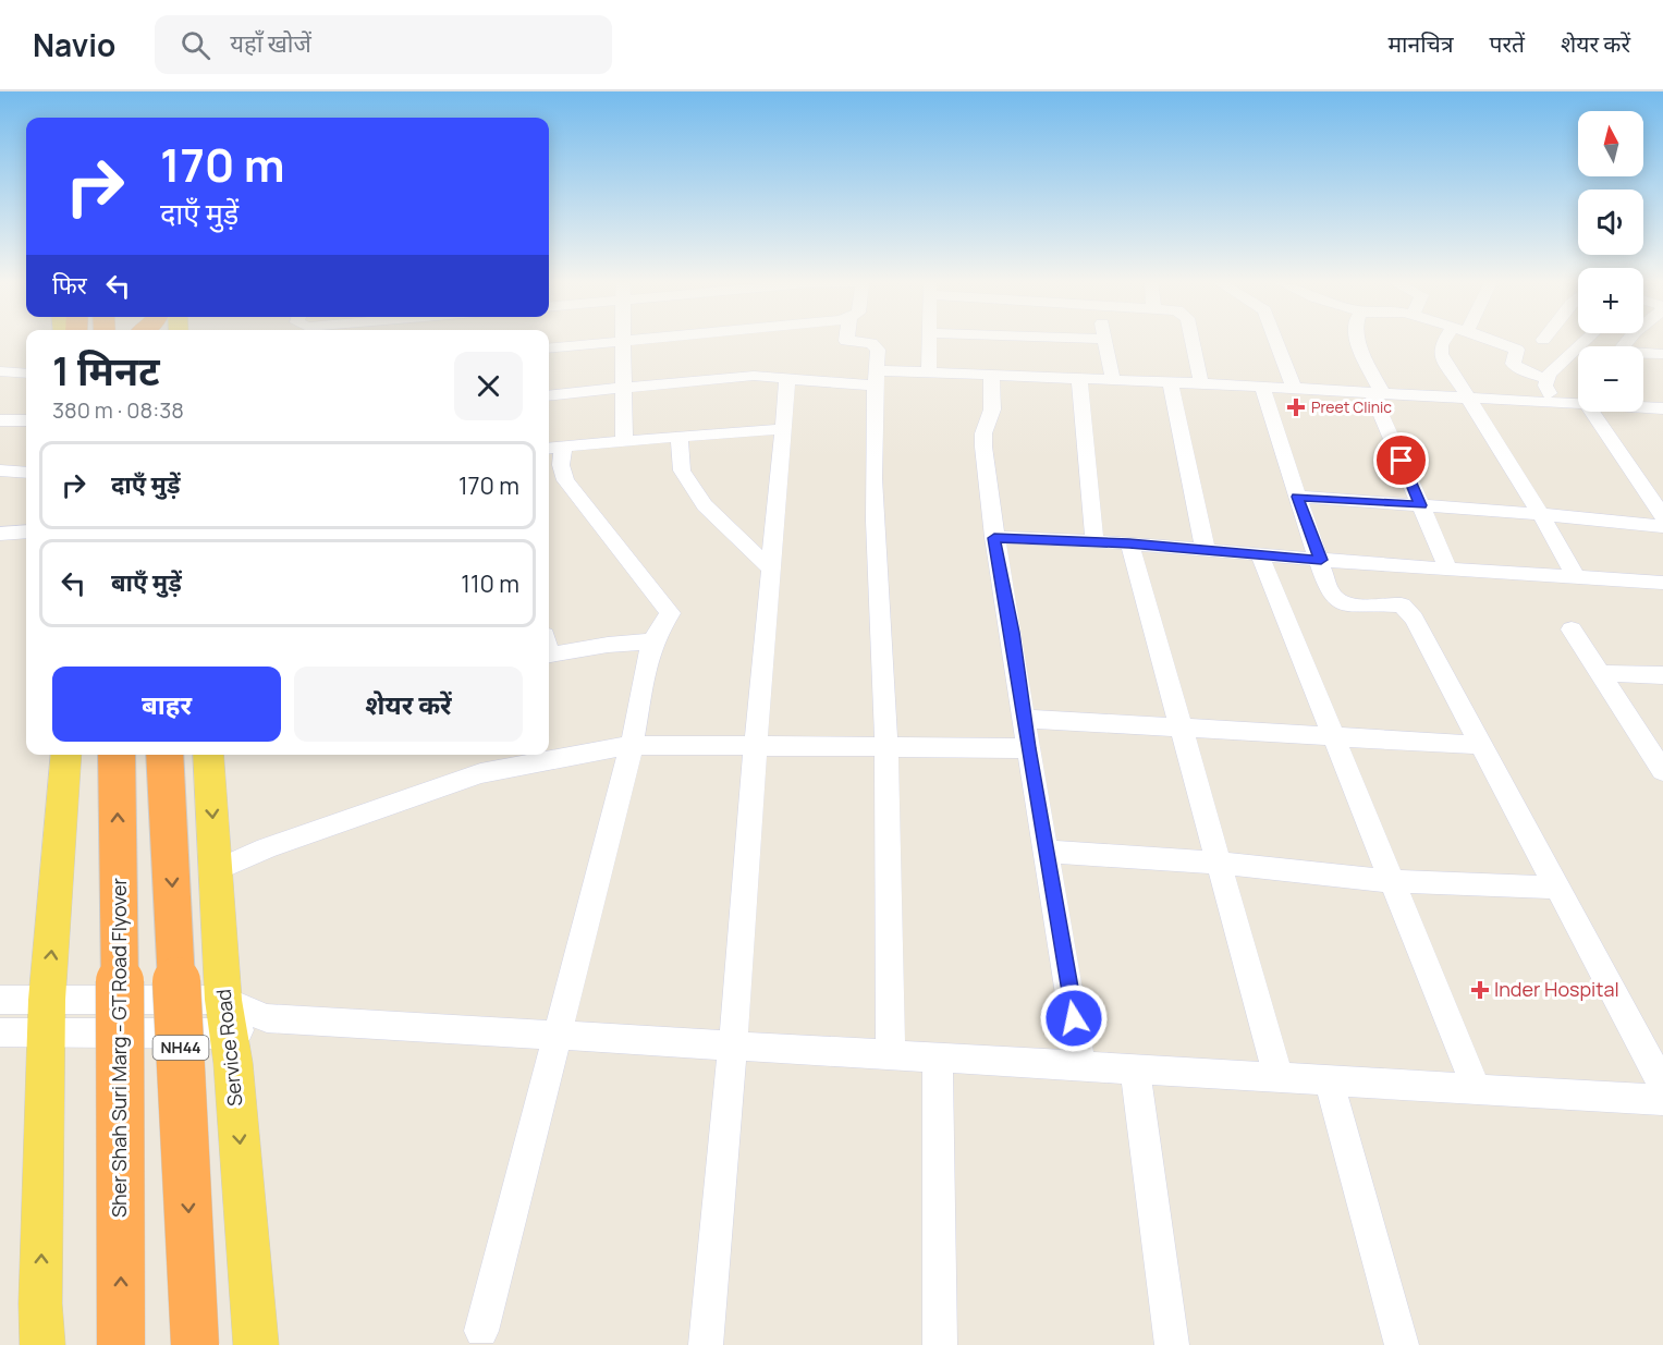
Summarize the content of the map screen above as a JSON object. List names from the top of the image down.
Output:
{
  "streets": {
    "highway": ["Sher Shah Suri Marg - GT Road Flyover", "NH44"],
    "main road": ["Service Road"]
  },
  "places": {
    "health": ["Preet Clinic", "Inder Hospital"]
  },
  "north": "top",
  "page": {
    "header": "Navio",
    "search": "यहाँ खोजें",
    "nav": ["मानचित्र", "परतें", "शेयर करें"],
    "map_buttons": ["+", "−"],
    "turn": ["170 m", "दाएँ मुड़ें"],
    "then": "फिर",
    "heading": ["1 मिनट", "380 m · 08:38"],
    "list": [
      {
        "name": "दाएँ मुड़ें",
        "value": "170 m"
      },
      {
        "name": "बाएँ मुड़ें",
        "value": "110 m"
      }
    ],
    "buttons": ["बाहर", "शेयर करें"]
  }
}
